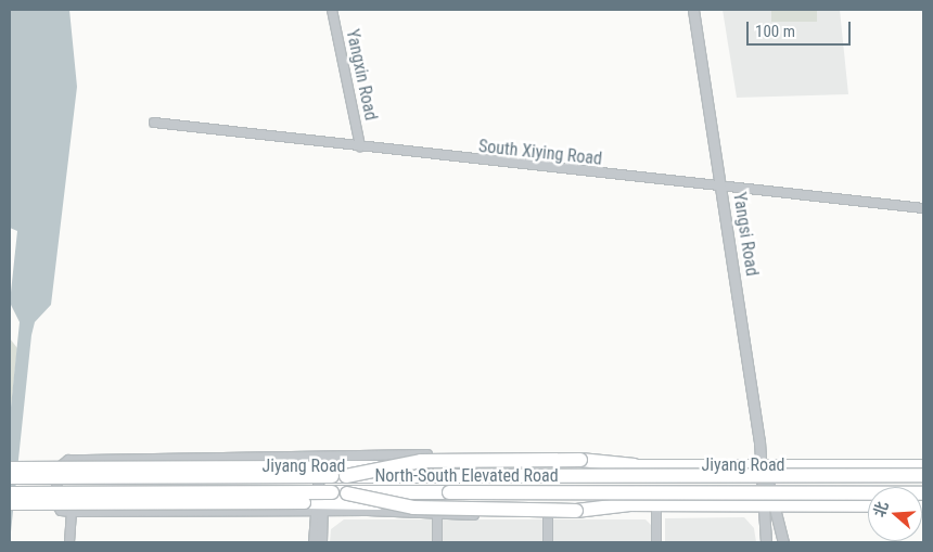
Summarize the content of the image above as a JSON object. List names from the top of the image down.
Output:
{
  "streets": {
    "highway": ["North-South Elevated Road"],
    "main road": ["Jiyang Road"],
    "street": ["Yangxin Road", "South Xiying Road", "Yangsi Road"]
  },
  "crossings": [
    ["Yangxin Road", "South Xiying Road"],
    ["South Xiying Road", "Yangsi Road"],
    ["Yangsi Road", "Jiyang Road"]
  ],
  "scale_bar": "100 m",
  "north": "left"
}
